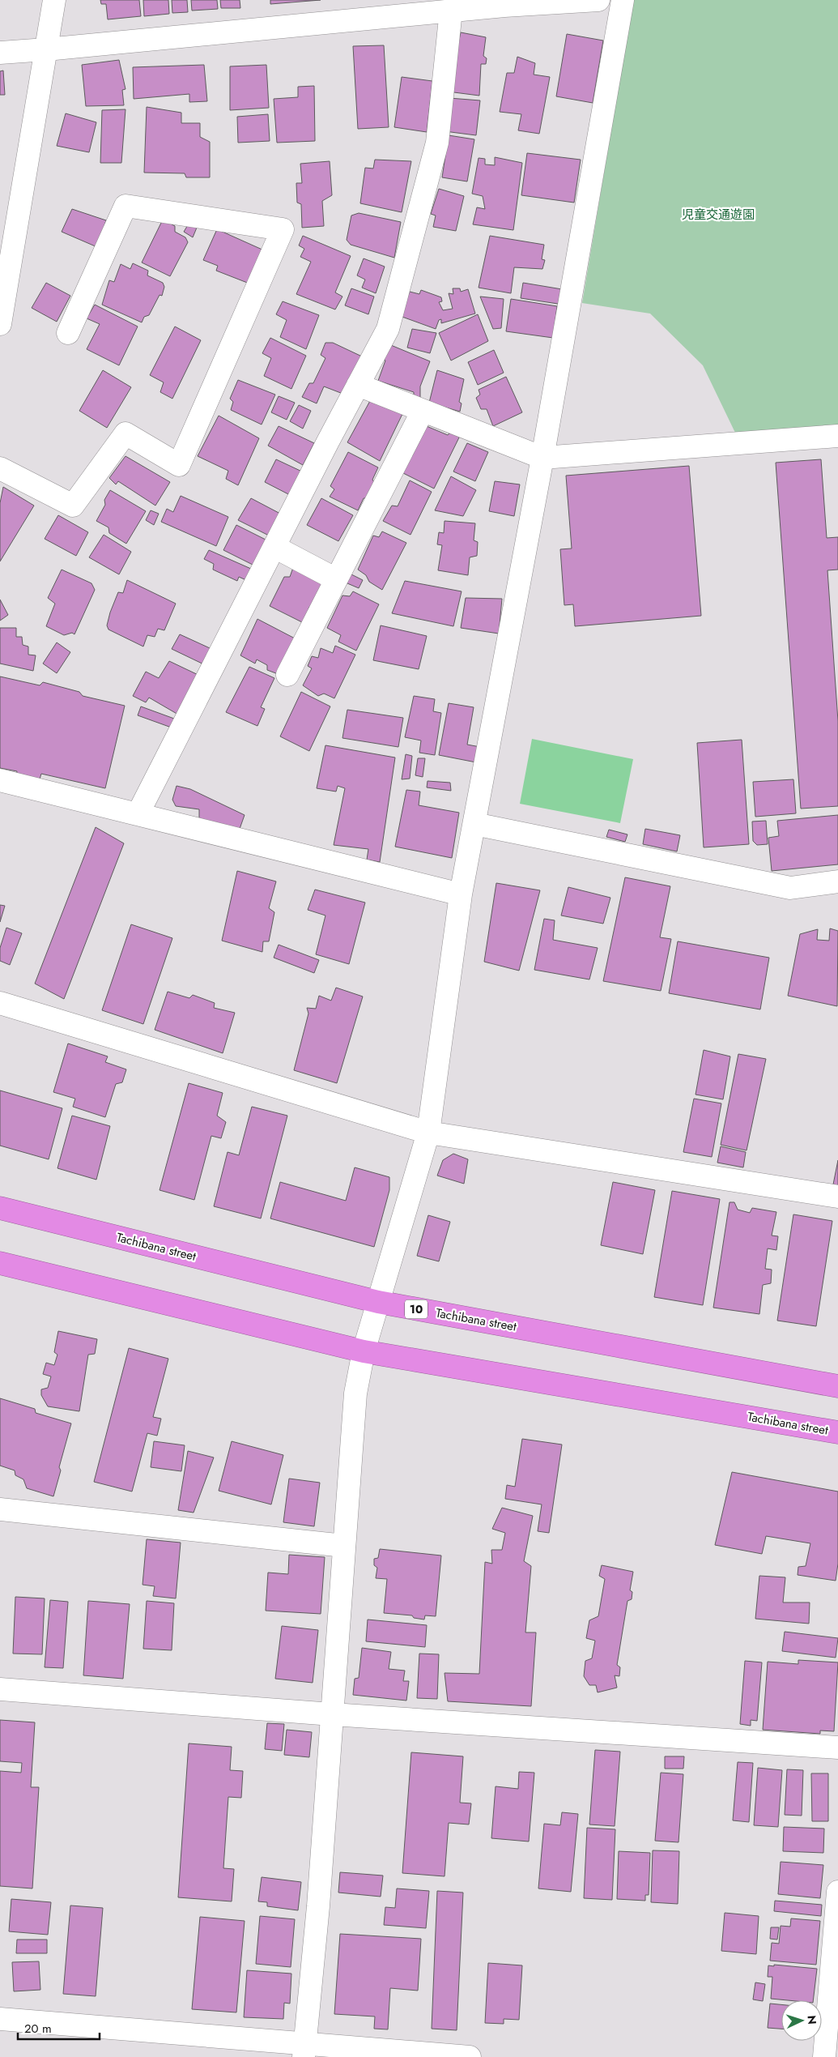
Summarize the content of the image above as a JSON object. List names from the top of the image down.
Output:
{
  "streets": {
    "highway": ["Tachibana street", "10"]
  },
  "parks": ["児童交通遊園"],
  "scale_bar": "20 m",
  "north": "right"
}
